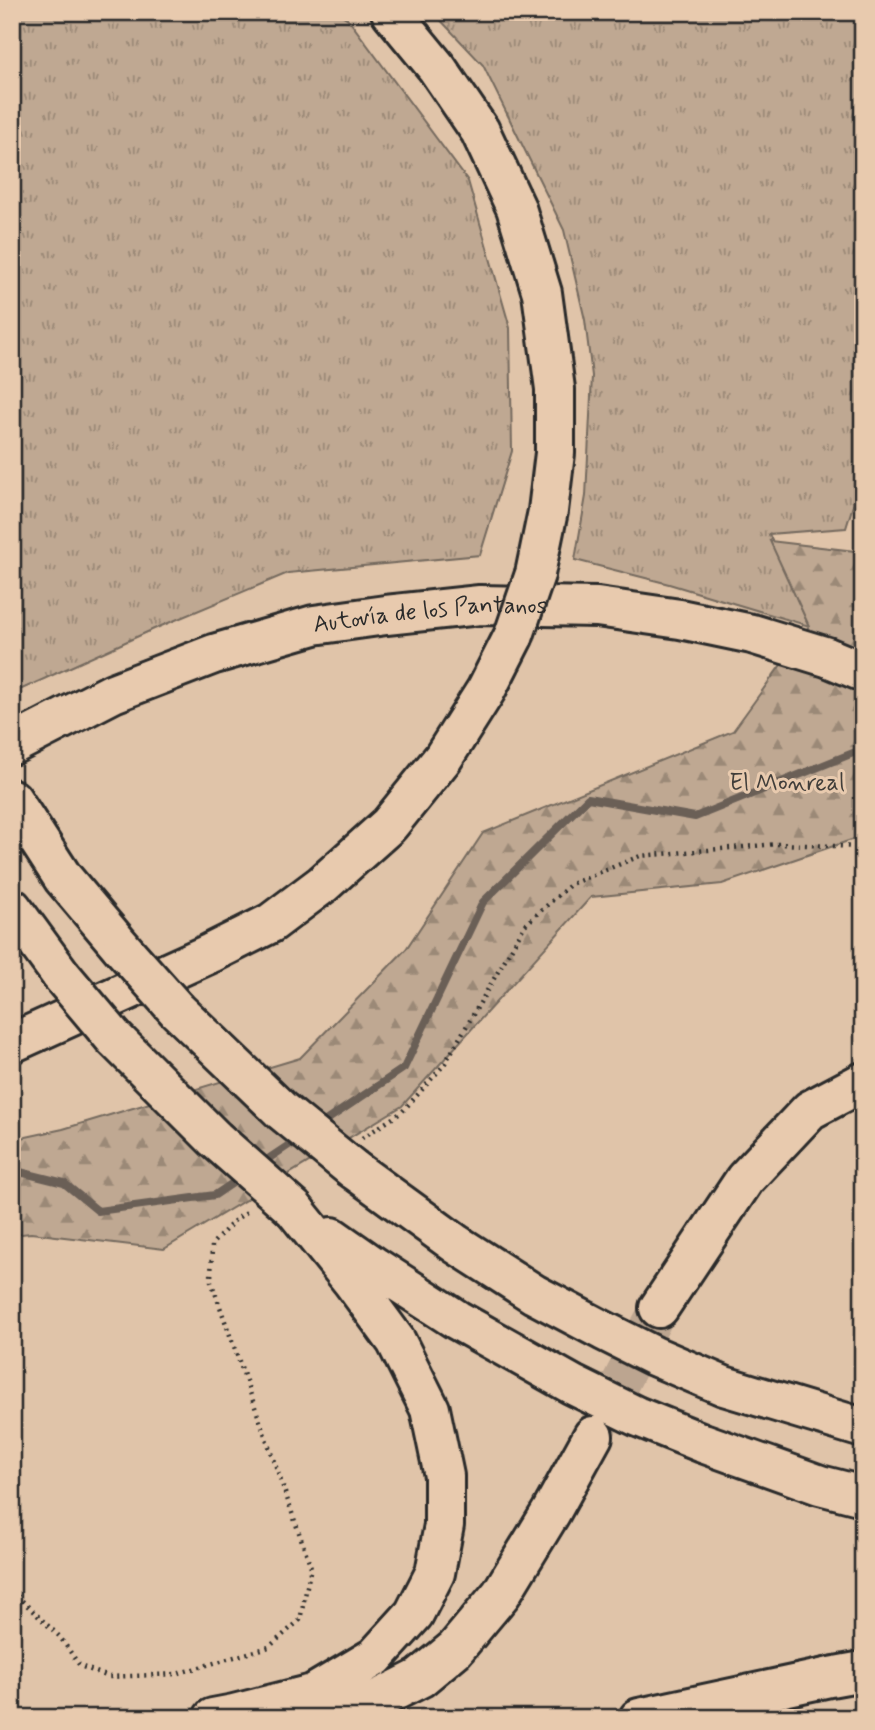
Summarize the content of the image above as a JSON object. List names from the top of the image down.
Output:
{
  "streets": {
    "main road": ["Autovía de los Pantanos"]
  },
  "parks": ["El Monreal"]
}
